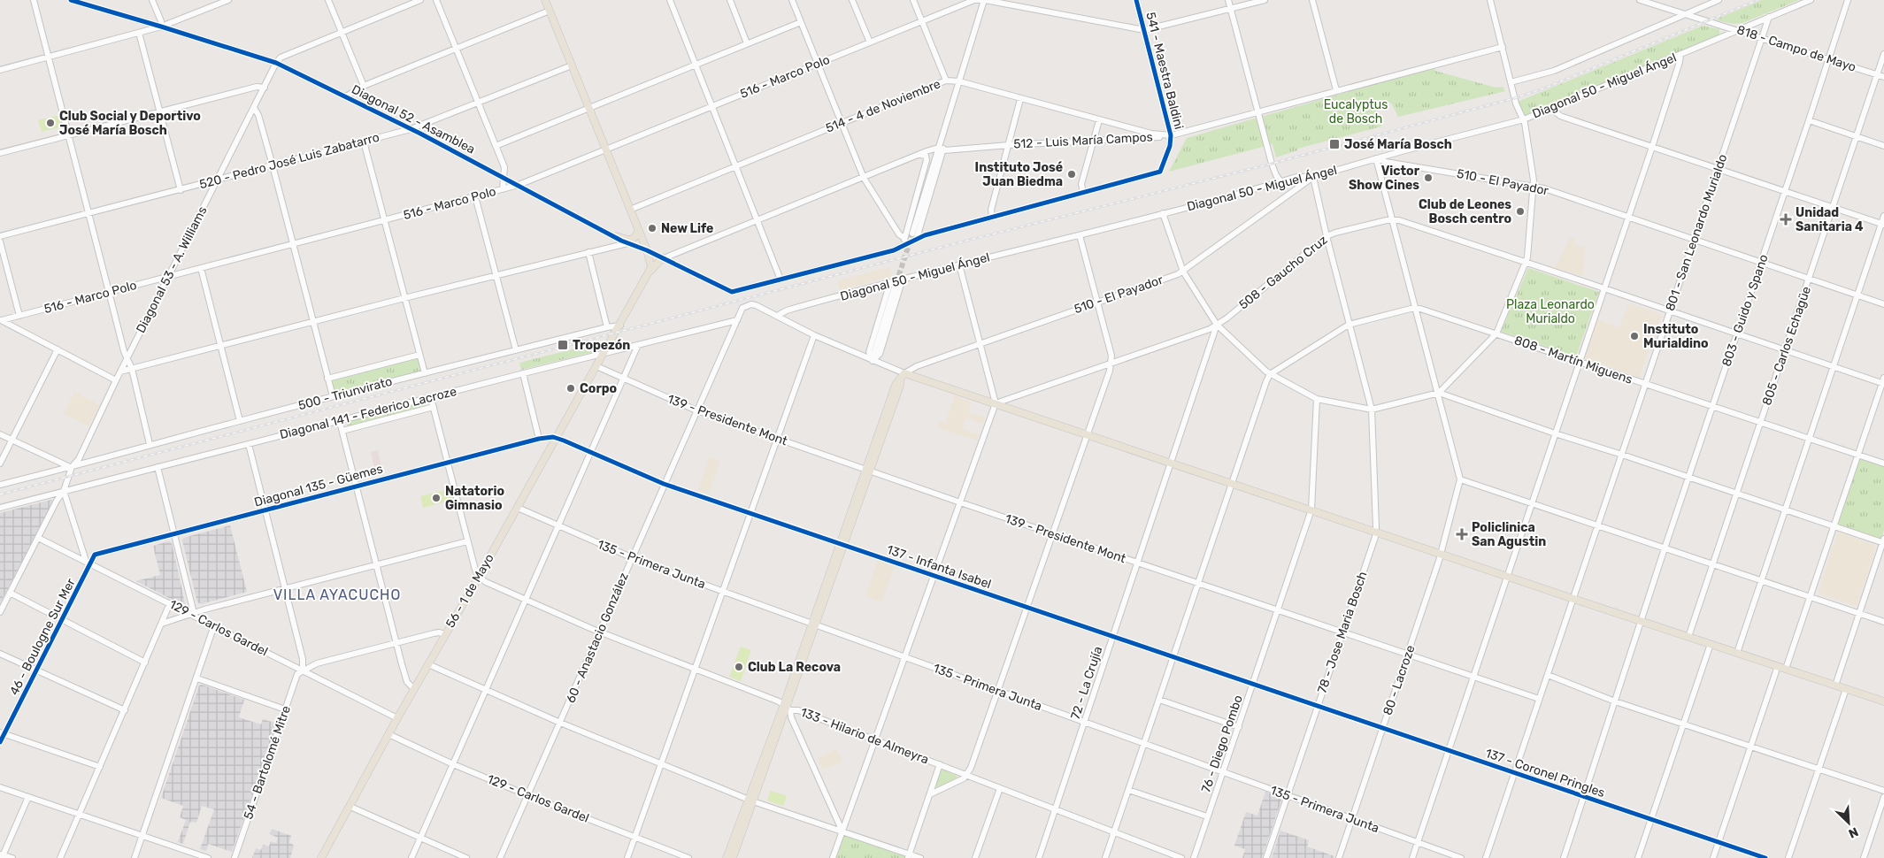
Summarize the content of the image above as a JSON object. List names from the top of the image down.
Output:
{
  "streets": {
    "main road": ["56 - 1 de Mayo"],
    "street": [
      "818 - Campo de Mayo",
      "541 - Maestra Baldini",
      "516 - Marco Polo",
      "Diagonal 50 - Miguel Ángel",
      "514 - 4 de Noviembre",
      "Diagonal 52 - Asamblea",
      "512 - Luis María Campos",
      "520 - Pedro José Luis Zabatarro",
      "510 - El Payador",
      "801 - San Leonardo Murialdo",
      "Diagonal 53 - A. Williams",
      "508 - Gaucho Cruz",
      "803 - Guido y Spano",
      "805 - Carlos Echagüe",
      "808 - Martín Miguens",
      "500 - Triunvirato",
      "Diagonal 141 - Federico Lacroze",
      "139 - Presidente Mont",
      "Diagonal 135 - Güemes",
      "135 - Primera Junta",
      "137 - Infanta Isabel",
      "129 - Carlos Gardel",
      "78 - Jose Maria Bosch",
      "46 - Boulogne Sur Mer",
      "60 - Anastacio González",
      "80 - Lacroze",
      "72 - La Crujía",
      "133 - Hilario de Almeyra",
      "76 - Diego Pombo",
      "54 - Bartolomé Mitre",
      "137 - Coronel Pringles"
    ]
  },
  "crossings": [
    ["818 - Campo de Mayo", "Diagonal 50 - Miguel Ángel"],
    ["818 - Campo de Mayo", "801 - San Leonardo Murialdo"],
    ["818 - Campo de Mayo", "803 - Guido y Spano"],
    ["818 - Campo de Mayo", "805 - Carlos Echagüe"],
    ["541 - Maestra Baldini", "514 - 4 de Noviembre"],
    ["541 - Maestra Baldini", "512 - Luis María Campos"],
    ["516 - Marco Polo", "Diagonal 52 - Asamblea"],
    ["516 - Marco Polo", "Diagonal 53 - A. Williams"],
    ["Diagonal 50 - Miguel Ángel", "510 - El Payador"],
    ["Diagonal 50 - Miguel Ángel", "801 - San Leonardo Murialdo"],
    ["Diagonal 50 - Miguel Ángel", "60 - Anastacio González"],
    ["514 - 4 de Noviembre", "512 - Luis María Campos"],
    ["Diagonal 52 - Asamblea", "512 - Luis María Campos"],
    ["Diagonal 52 - Asamblea", "520 - Pedro José Luis Zabatarro"],
    ["Diagonal 52 - Asamblea", "Diagonal 53 - A. Williams"],
    ["Diagonal 52 - Asamblea", "56 - 1 de Mayo"],
    ["512 - Luis María Campos", "56 - 1 de Mayo"],
    ["520 - Pedro José Luis Zabatarro", "Diagonal 53 - A. Williams"],
    ["510 - El Payador", "801 - San Leonardo Murialdo"],
    ["510 - El Payador", "803 - Guido y Spano"],
    ["510 - El Payador", "805 - Carlos Echagüe"],
    ["801 - San Leonardo Murialdo", "808 - Martín Miguens"],
    ["801 - San Leonardo Murialdo", "139 - Presidente Mont"],
    ["801 - San Leonardo Murialdo", "137 - Coronel Pringles"],
    ["Diagonal 53 - A. Williams", "500 - Triunvirato"],
    ["Diagonal 53 - A. Williams", "Diagonal 141 - Federico Lacroze"],
    ["Diagonal 53 - A. Williams", "129 - Carlos Gardel"],
    ["508 - Gaucho Cruz", "72 - La Crujía"],
    ["803 - Guido y Spano", "808 - Martín Miguens"],
    ["803 - Guido y Spano", "137 - Coronel Pringles"],
    ["805 - Carlos Echagüe", "808 - Martín Miguens"],
    ["500 - Triunvirato", "56 - 1 de Mayo"],
    ["Diagonal 141 - Federico Lacroze", "56 - 1 de Mayo"],
    ["Diagonal 141 - Federico Lacroze", "60 - Anastacio González"],
    ["139 - Presidente Mont", "56 - 1 de Mayo"],
    ["139 - Presidente Mont", "78 - Jose Maria Bosch"],
    ["139 - Presidente Mont", "60 - Anastacio González"],
    ["139 - Presidente Mont", "80 - Lacroze"],
    ["139 - Presidente Mont", "72 - La Crujía"],
    ["139 - Presidente Mont", "76 - Diego Pombo"],
    ["Diagonal 135 - Güemes", "137 - Infanta Isabel"],
    ["Diagonal 135 - Güemes", "56 - 1 de Mayo"],
    ["Diagonal 135 - Güemes", "129 - Carlos Gardel"],
    ["Diagonal 135 - Güemes", "46 - Boulogne Sur Mer"],
    ["135 - Primera Junta", "56 - 1 de Mayo"],
    ["135 - Primera Junta", "78 - Jose Maria Bosch"],
    ["135 - Primera Junta", "60 - Anastacio González"],
    ["135 - Primera Junta", "80 - Lacroze"],
    ["135 - Primera Junta", "72 - La Crujía"],
    ["135 - Primera Junta", "76 - Diego Pombo"],
    ["137 - Infanta Isabel", "56 - 1 de Mayo"],
    ["137 - Infanta Isabel", "78 - Jose Maria Bosch"],
    ["137 - Infanta Isabel", "60 - Anastacio González"],
    ["137 - Infanta Isabel", "72 - La Crujía"],
    ["137 - Infanta Isabel", "76 - Diego Pombo"],
    ["137 - Infanta Isabel", "137 - Coronel Pringles"],
    ["56 - 1 de Mayo", "129 - Carlos Gardel"],
    ["56 - 1 de Mayo", "133 - Hilario de Almeyra"],
    ["129 - Carlos Gardel", "46 - Boulogne Sur Mer"],
    ["129 - Carlos Gardel", "60 - Anastacio González"],
    ["129 - Carlos Gardel", "54 - Bartolomé Mitre"],
    ["78 - Jose Maria Bosch", "137 - Coronel Pringles"],
    ["60 - Anastacio González", "133 - Hilario de Almeyra"],
    ["80 - Lacroze", "137 - Coronel Pringles"],
    ["72 - La Crujía", "133 - Hilario de Almeyra"]
  ],
  "districts": ["VILLA AYACUCHO"],
  "parks": ["Eucalyptus de Bosch", "Plaza Leonardo Murialdo"],
  "places": {
    "other": [
      "Club Social y Deportivo José María Bosch",
      "Instituto José Juan Biedma",
      "Victor Show Cines",
      "Club de Leones Bosch centro",
      "New Life",
      "Instituto Murialdino",
      "Corpo",
      "Natatorio Gimnasio",
      "Club La Recova"
    ],
    "transit": ["José María Bosch", "Tropezón"],
    "health": ["Unidad Sanitaria 4", "Policlinica San Agustin"]
  },
  "north": "bottom right"
}
